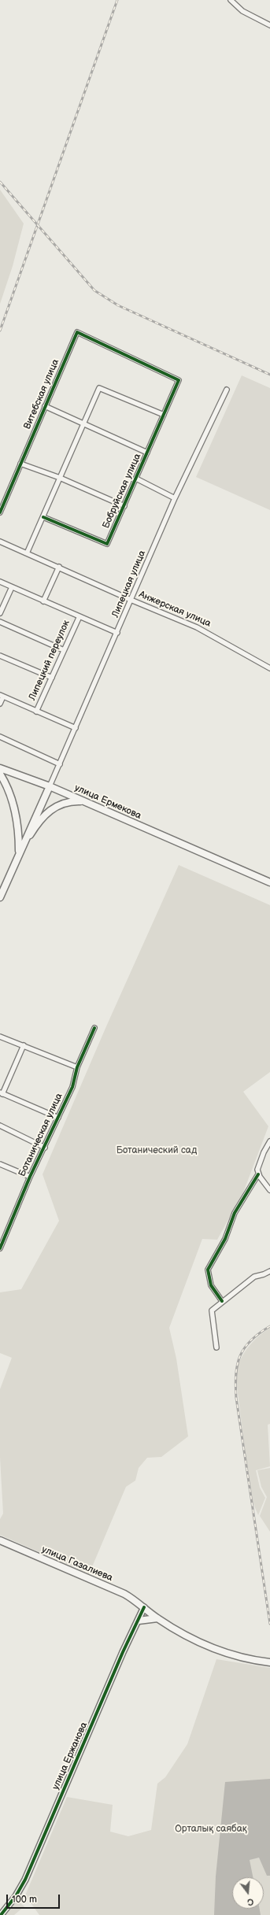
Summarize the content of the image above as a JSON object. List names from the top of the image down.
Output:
{
  "streets": {
    "main road": ["улица Ермекова", "улица Газалиева"],
    "street": [
      "Витебская улица",
      "Бобруйская улица",
      "Липецкая улица",
      "Анжерская улица",
      "Липецкий переулок",
      "Ботаническая улица",
      "улица Ержанова"
    ]
  },
  "crossings": [
    ["Витебская улица", "Бобруйская улица"],
    ["Липецкая улица", "Анжерская улица"],
    ["Липецкая улица", "улица Ермекова"],
    ["улица Газалиева", "улица Ержанова"]
  ],
  "parks": ["Ботанический сад", "Орталық саябақ"],
  "scale_bar": "100 m",
  "north": "bottom"
}
